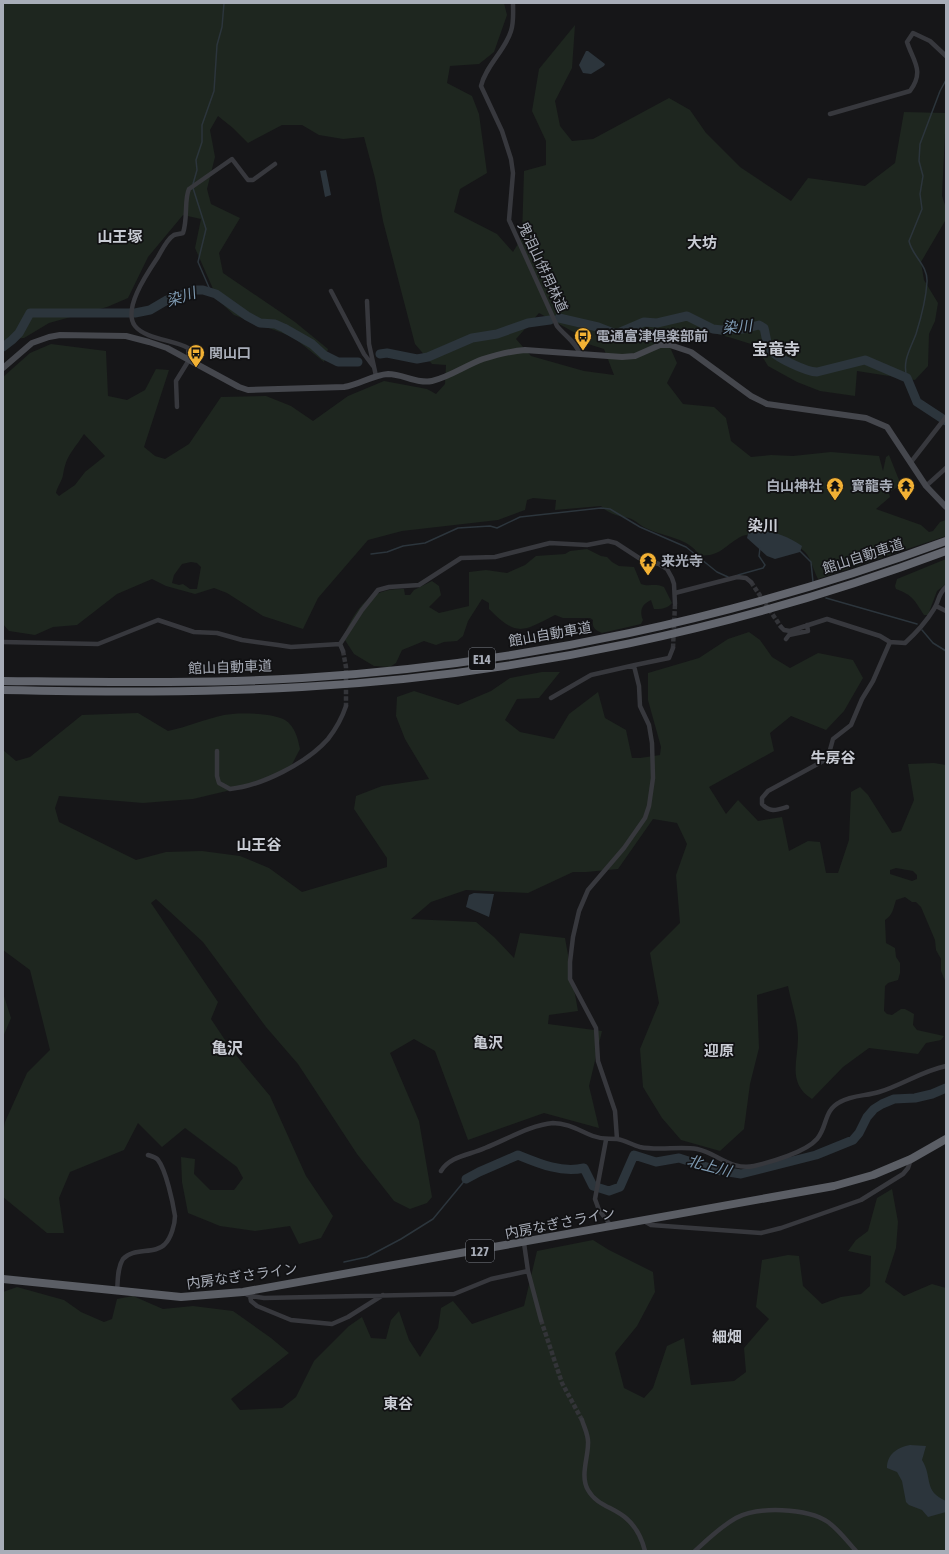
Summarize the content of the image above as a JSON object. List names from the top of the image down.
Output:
{
  "streets": {
    "highway": [
      "館山自動車道",
      "E14",
      "内房なぎさライン",
      "127"
    ],
    "street": ["鬼泪山併用林道"]
  },
  "districts": [
    "山王塚",
    "大坊",
    "宝竜寺",
    "染川",
    "牛房谷",
    "山王谷",
    "亀沢",
    "亀沢",
    "迎原",
    "細畑",
    "東谷"
  ],
  "water": ["染川", "北上川"],
  "places": {
    "bus stop": ["電通富津倶楽部前", "関山口"],
    "temple": ["白山神社", "寳龍寺", "来光寺"]
  }
}
